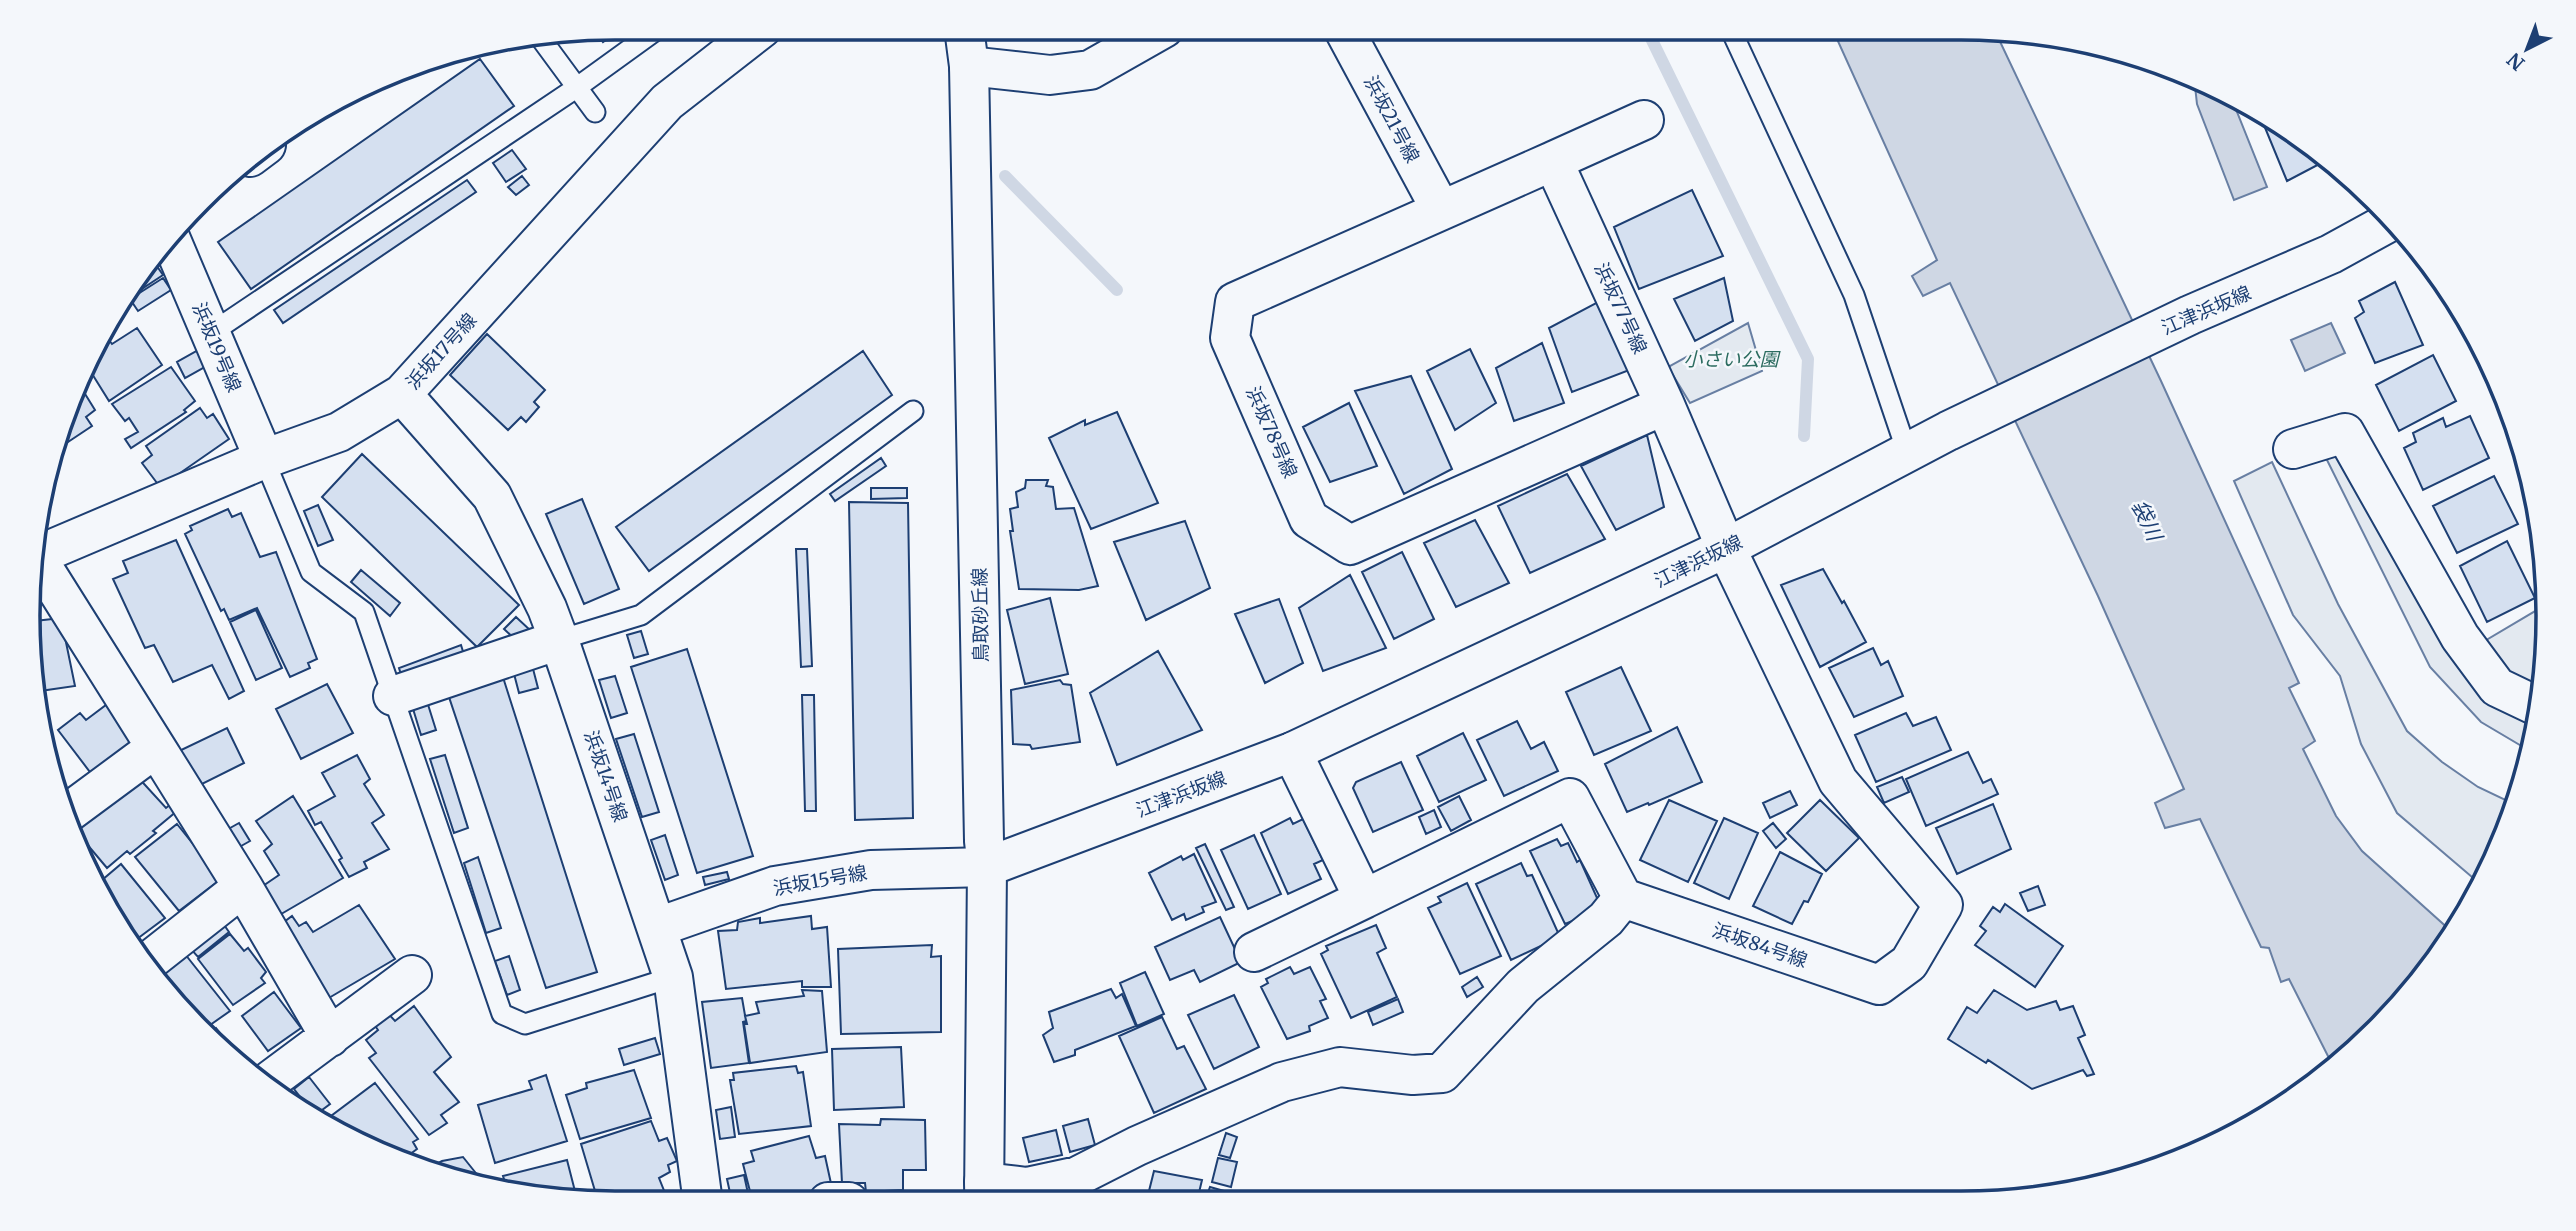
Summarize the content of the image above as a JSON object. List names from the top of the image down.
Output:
{
  "streets": {
    "street": [
      "浜坂21号線",
      "浜坂77号線",
      "江津浜坂線",
      "浜坂19号線",
      "浜坂17号線",
      "浜坂78号線",
      "鳥取砂丘線",
      "浜坂14号線",
      "浜坂15号線",
      "浜坂84号線"
    ]
  },
  "crossings": [
    ["浜坂21号線", "浜坂78号線"],
    ["浜坂77号線", "江津浜坂線"],
    ["浜坂77号線", "浜坂78号線"],
    ["浜坂77号線", "浜坂84号線"],
    ["江津浜坂線", "鳥取砂丘線"],
    ["江津浜坂線", "浜坂15号線"],
    ["江津浜坂線", "浜坂84号線"],
    ["浜坂19号線", "浜坂17号線"],
    ["浜坂17号線", "浜坂14号線"],
    ["鳥取砂丘線", "浜坂15号線"],
    ["浜坂14号線", "浜坂15号線"]
  ],
  "water": ["袋川"],
  "parks": ["小さい公園"],
  "north": "bottom left"
}
